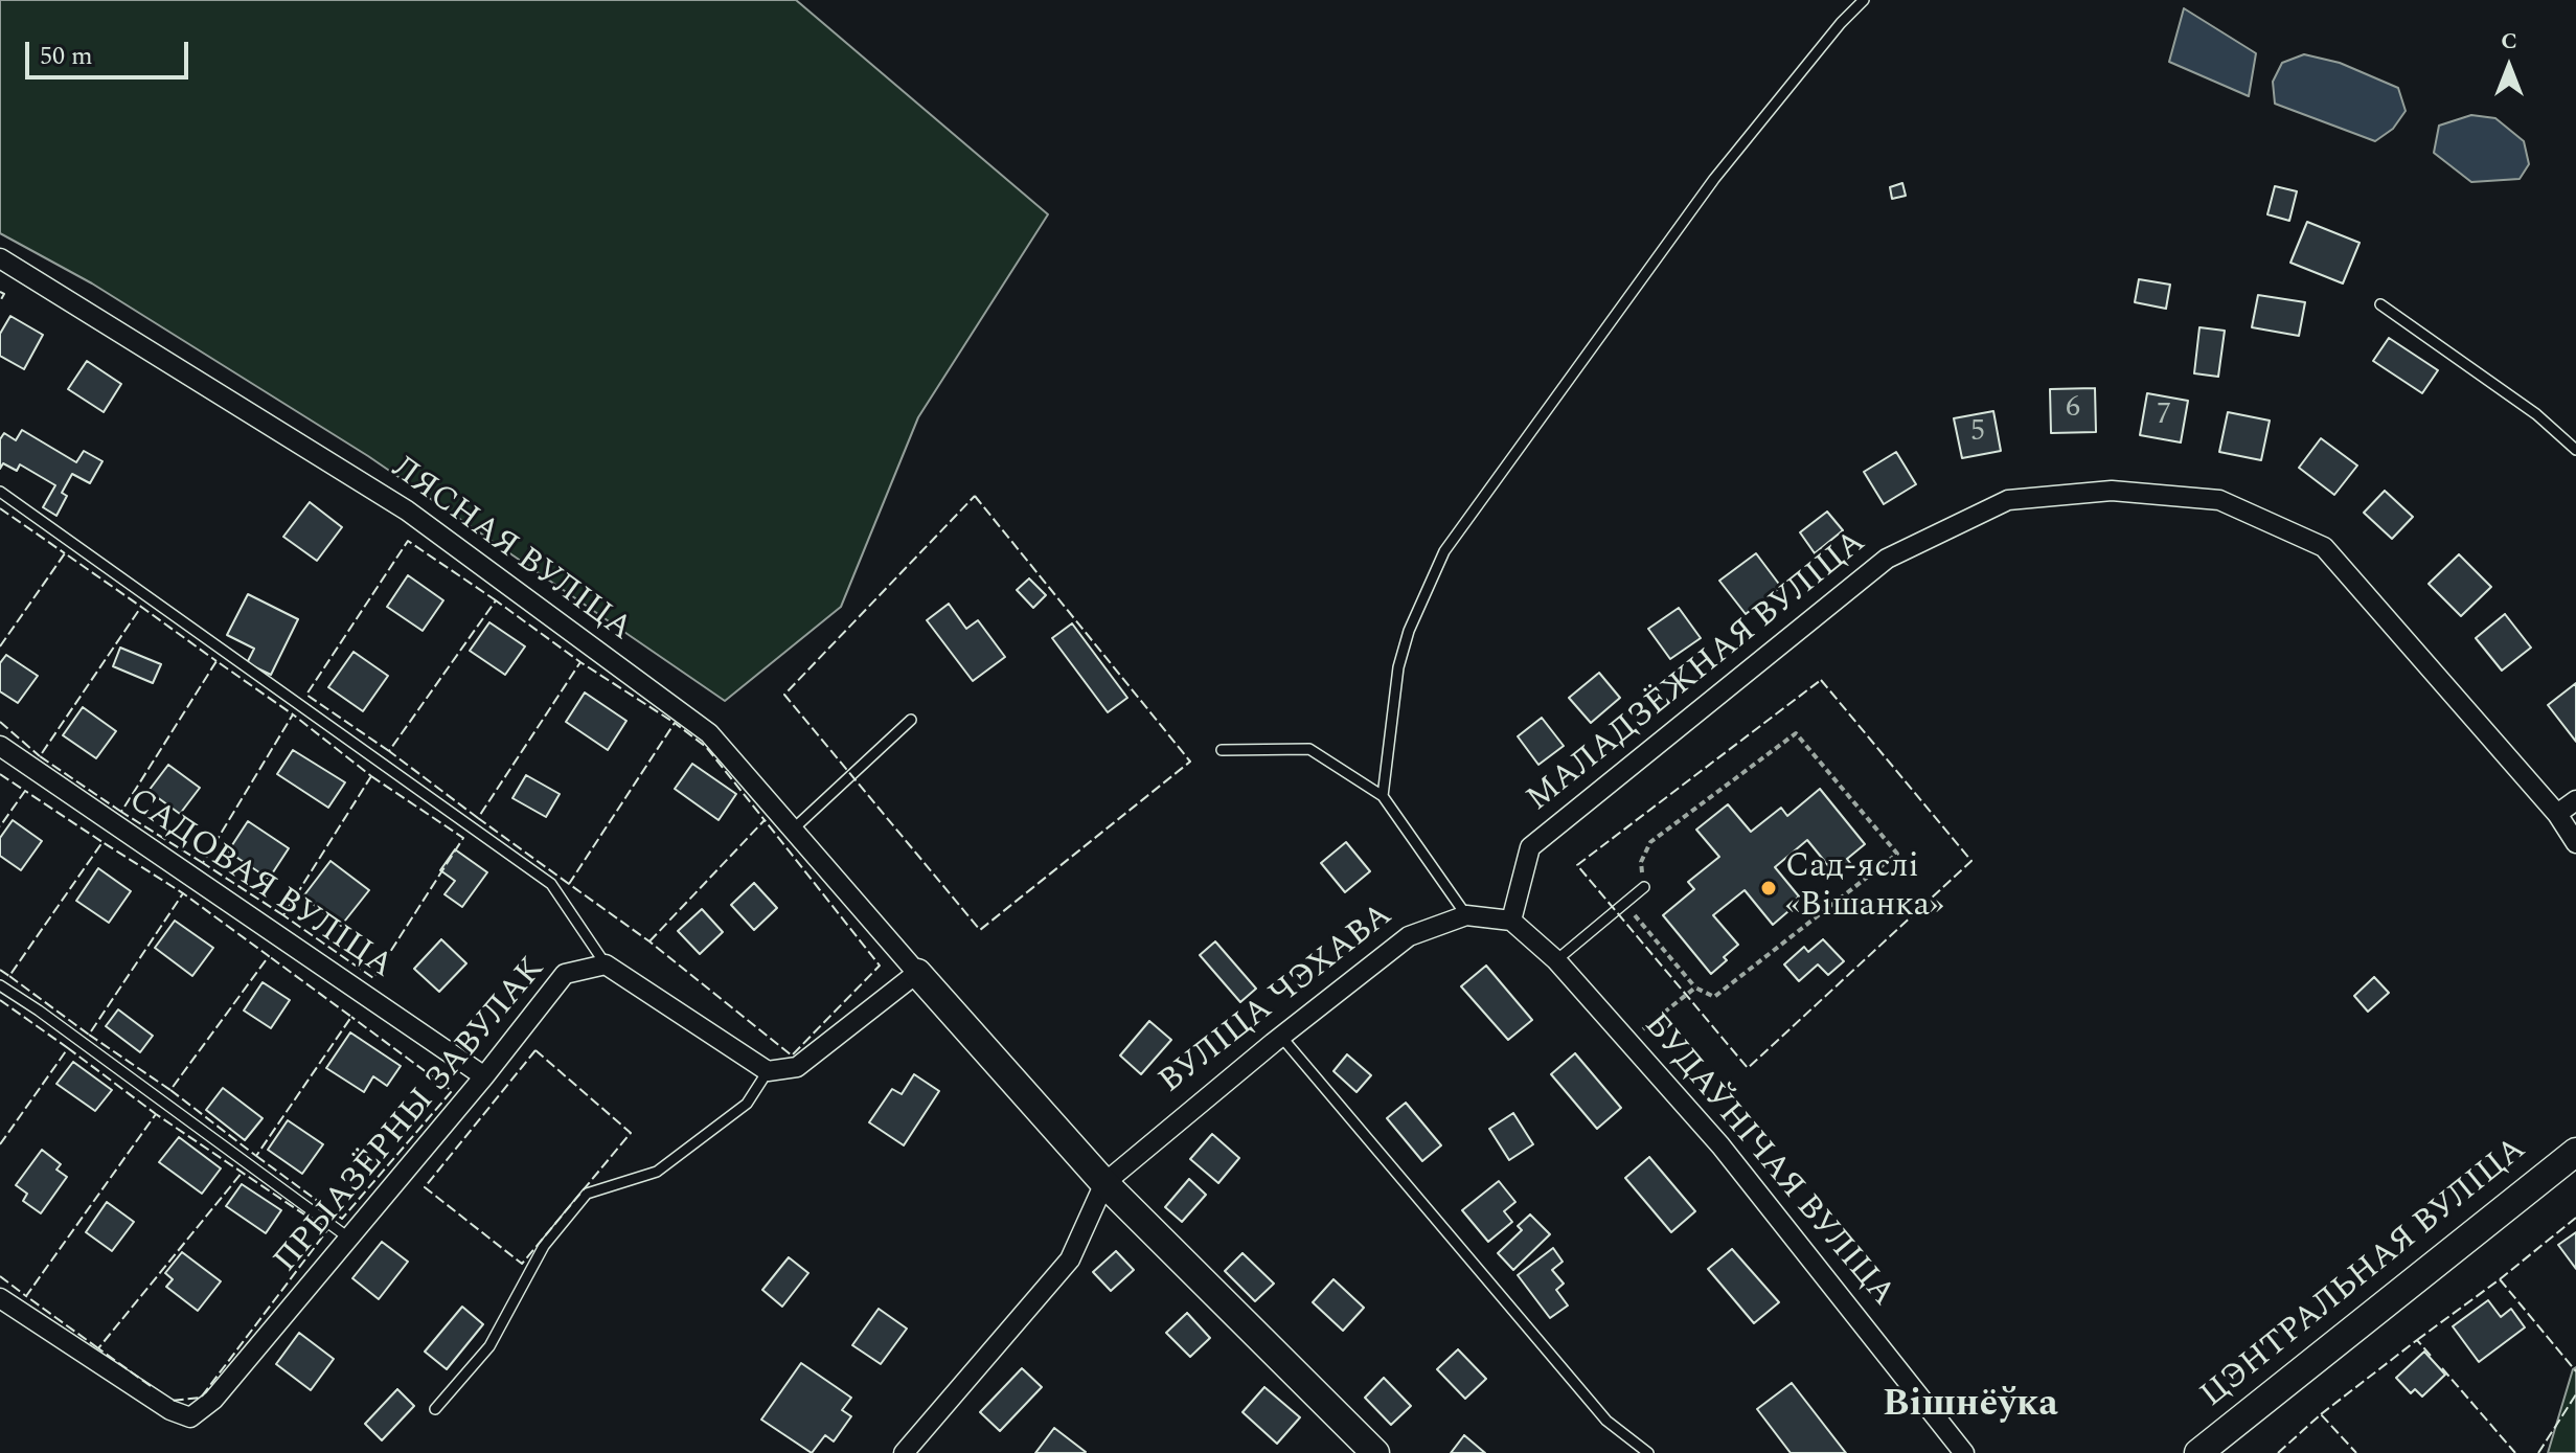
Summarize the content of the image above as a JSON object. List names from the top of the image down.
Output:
{
  "streets": {
    "street": [
      "ЛЯСНАЯ ВУЛІЦА",
      "МАЛАДЗЁЖНАЯ ВУЛІЦА",
      "САДОВАЯ ВУЛІЦА",
      "ВУЛІЦА ЧЭХАВА",
      "ПРЫАЗЁРНЫ ЗАВУЛАК",
      "БУДАЎНІЧАЯ ВУЛІЦА",
      "ЦЭНТРАЛЬНАЯ ВУЛІЦА"
    ]
  },
  "crossings": [
    ["МАЛАДЗЁЖНАЯ ВУЛІЦА", "ВУЛІЦА ЧЭХАВА"],
    ["МАЛАДЗЁЖНАЯ ВУЛІЦА", "БУДАЎНІЧАЯ ВУЛІЦА"],
    ["САДОВАЯ ВУЛІЦА", "ПРЫАЗЁРНЫ ЗАВУЛАК"],
    ["ВУЛІЦА ЧЭХАВА", "БУДАЎНІЧАЯ ВУЛІЦА"]
  ],
  "districts": ["Вішнёўка"],
  "places": ["Сад-яслі «Вішанка»"],
  "house_numbers": ["6", "7", "5"],
  "scale_bar": "50 m",
  "north": "top"
}
